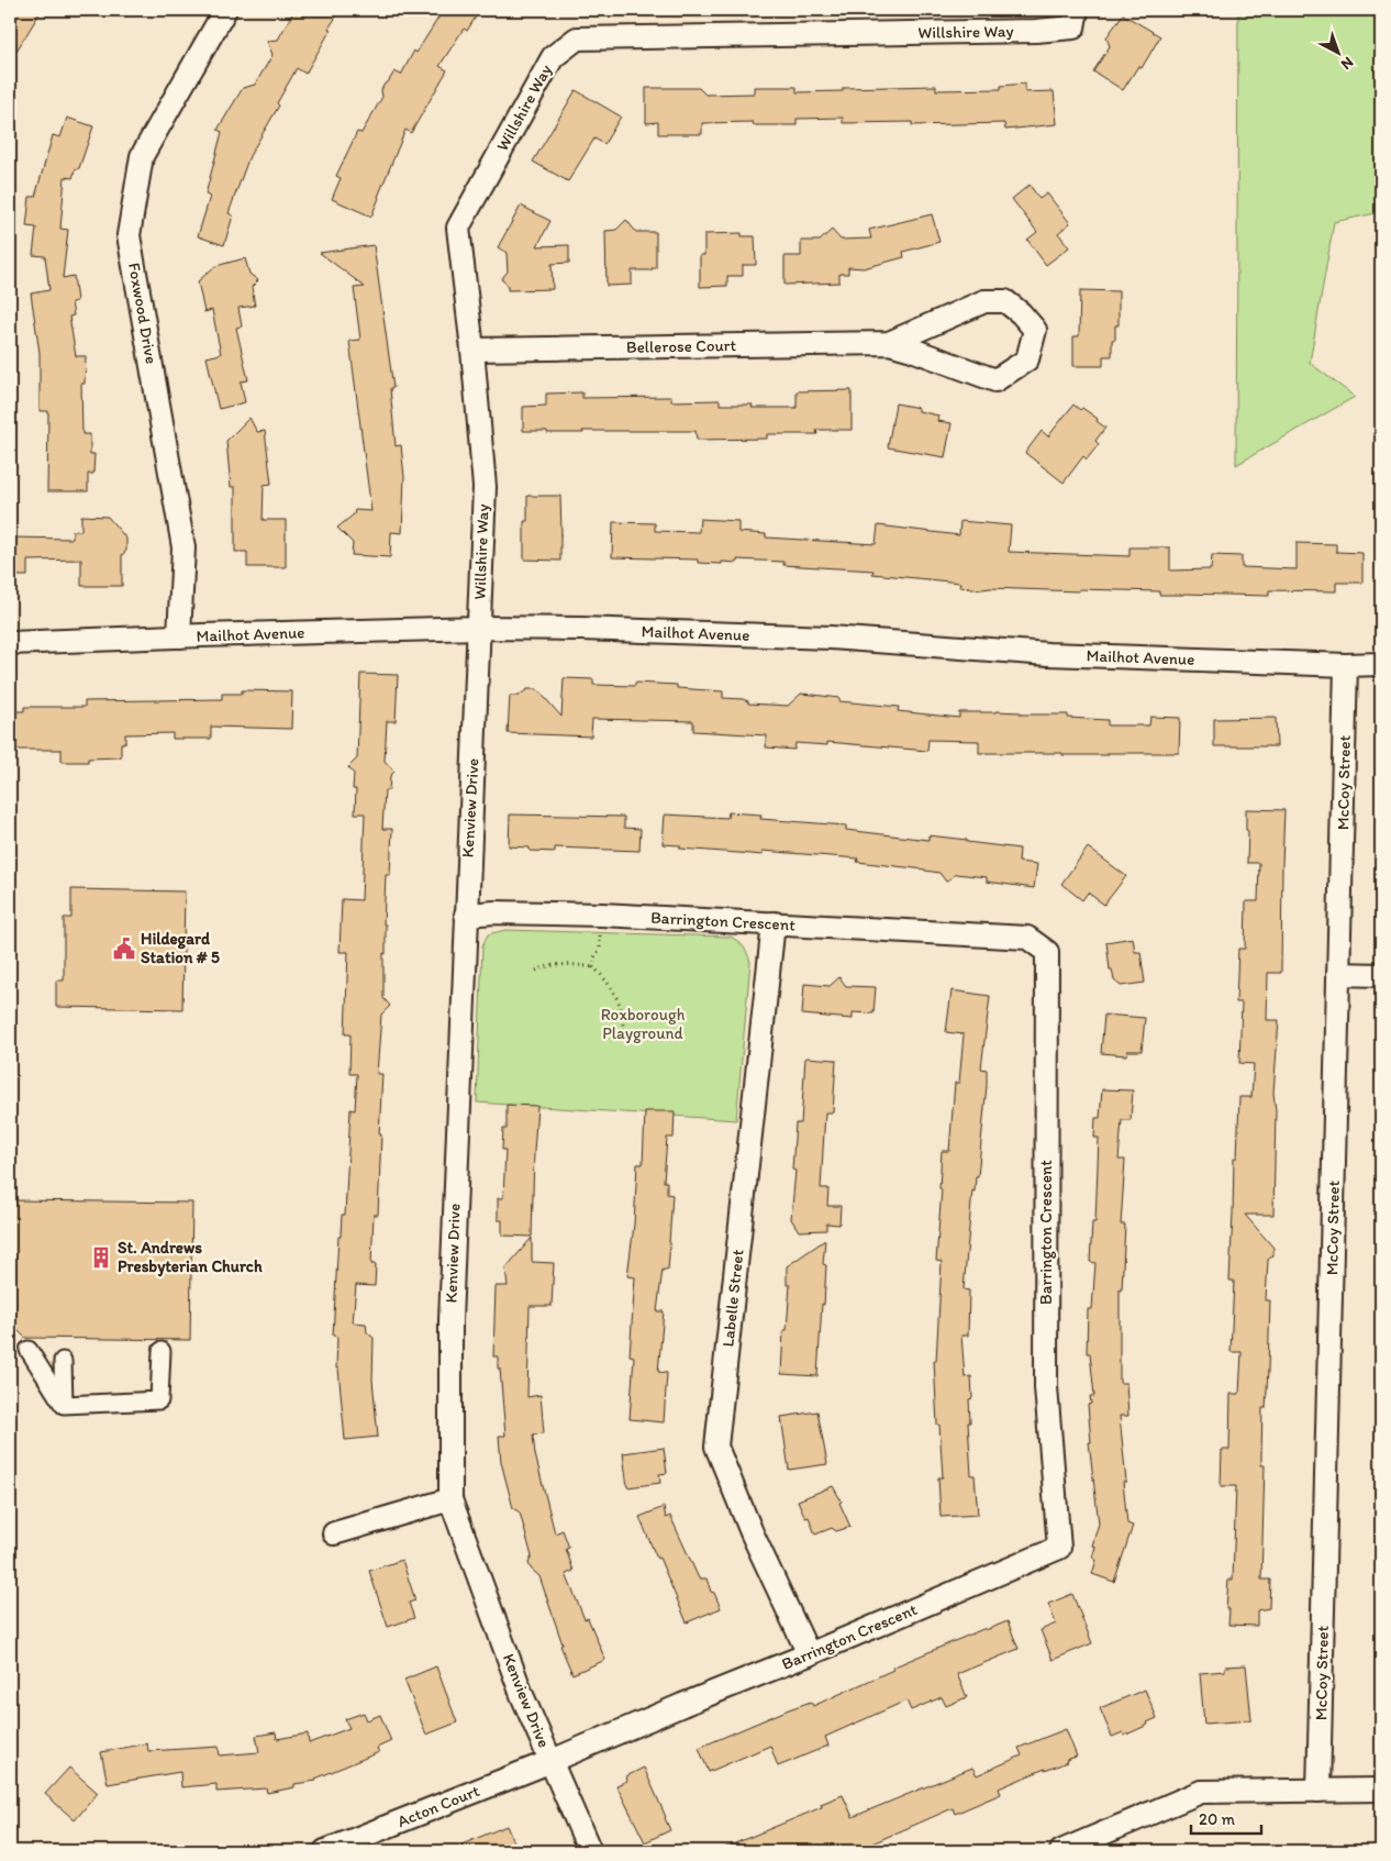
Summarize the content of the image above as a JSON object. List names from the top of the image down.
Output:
{
  "streets": {
    "street": [
      "Willshire Way",
      "Foxwood Drive",
      "Bellerose Court",
      "Mailhot Avenue",
      "McCoy Street",
      "Kenview Drive",
      "Barrington Crescent",
      "Labelle Street",
      "Acton Court"
    ]
  },
  "crossings": [
    ["Willshire Way", "Bellerose Court"],
    ["Willshire Way", "Mailhot Avenue"],
    ["Willshire Way", "Kenview Drive"],
    ["Foxwood Drive", "Mailhot Avenue"],
    ["Mailhot Avenue", "McCoy Street"],
    ["Mailhot Avenue", "Kenview Drive"],
    ["Kenview Drive", "Barrington Crescent"],
    ["Kenview Drive", "Acton Court"],
    ["Barrington Crescent", "Labelle Street"],
    ["Barrington Crescent", "Acton Court"]
  ],
  "parks": ["Roxborough Playground"],
  "places": {
    "public building": ["Hildegard Station # 5"],
    "building": ["St. Andrews Presbyterian Church"]
  },
  "scale_bar": "20 m",
  "north": "bottom right"
}
